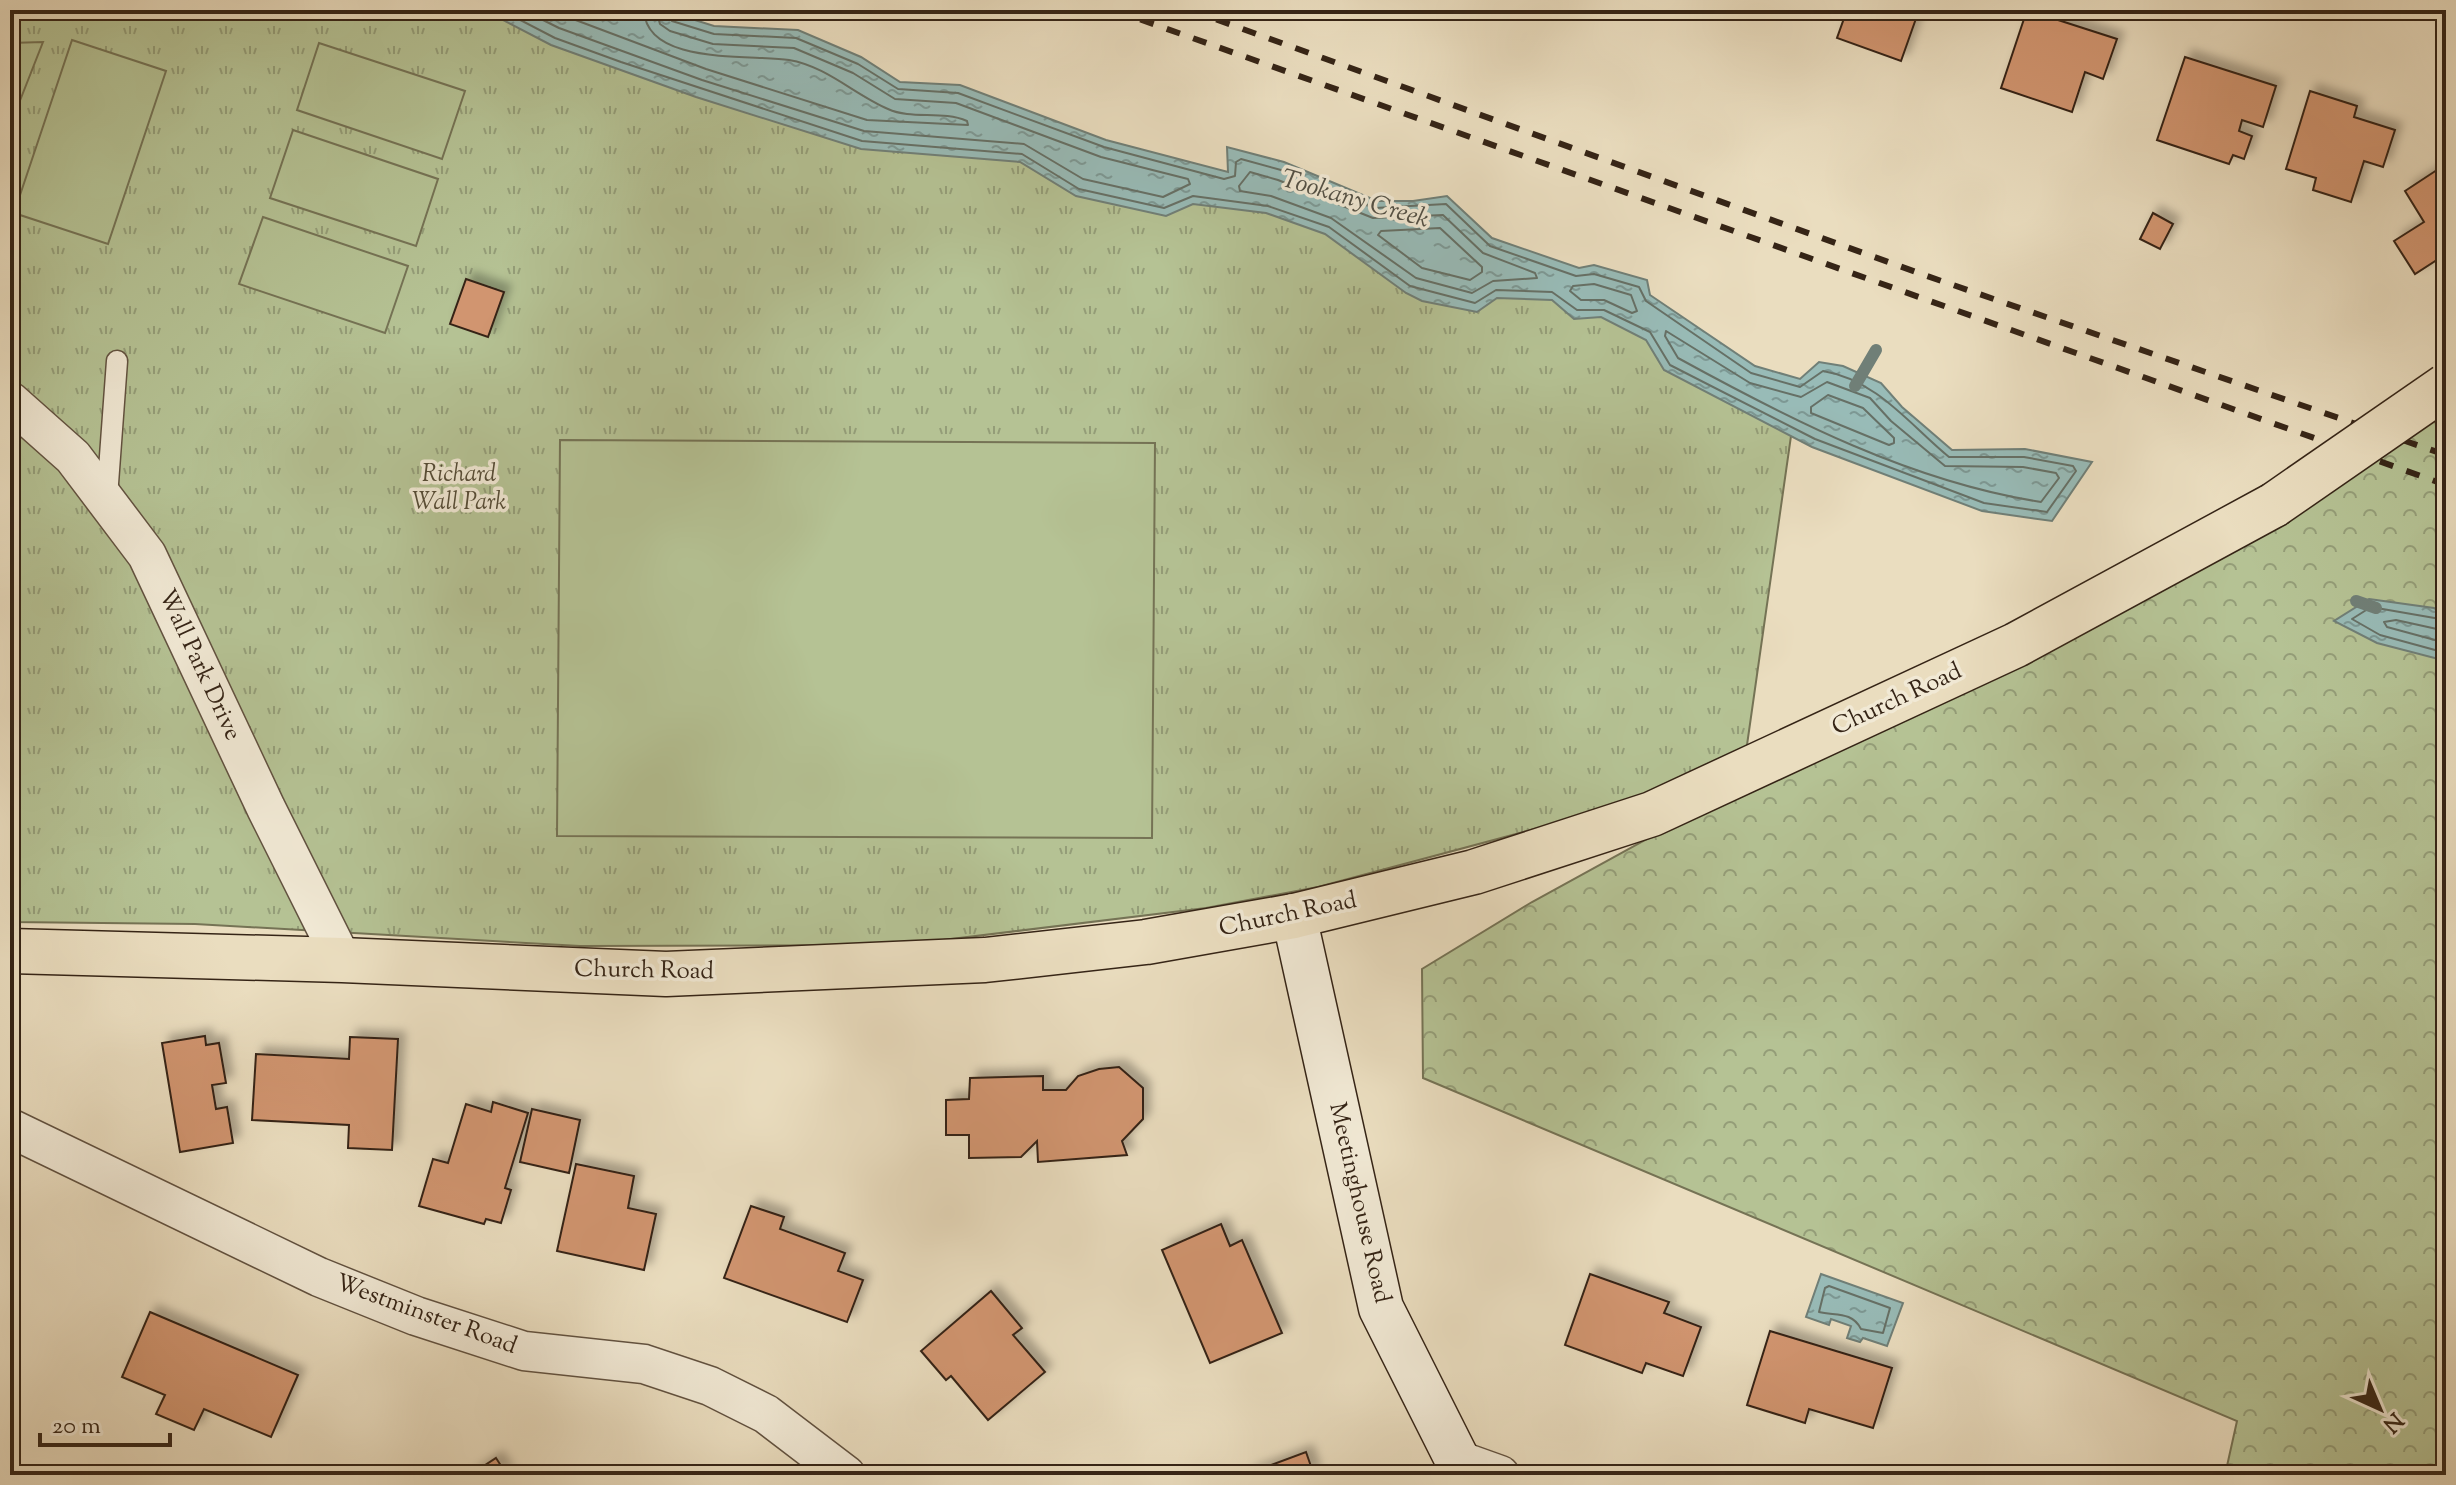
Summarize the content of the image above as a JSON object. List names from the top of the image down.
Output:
{
  "streets": {
    "main road": ["Church Road"],
    "street": ["Wall Park Drive", "Meetinghouse Road", "Westminster Road"]
  },
  "crossings": [
    ["Wall Park Drive", "Church Road"],
    ["Church Road", "Meetinghouse Road"]
  ],
  "water": ["Tookany Creek"],
  "parks": ["Richard Wall Park"],
  "scale_bar": "20 m",
  "north": "bottom right"
}
